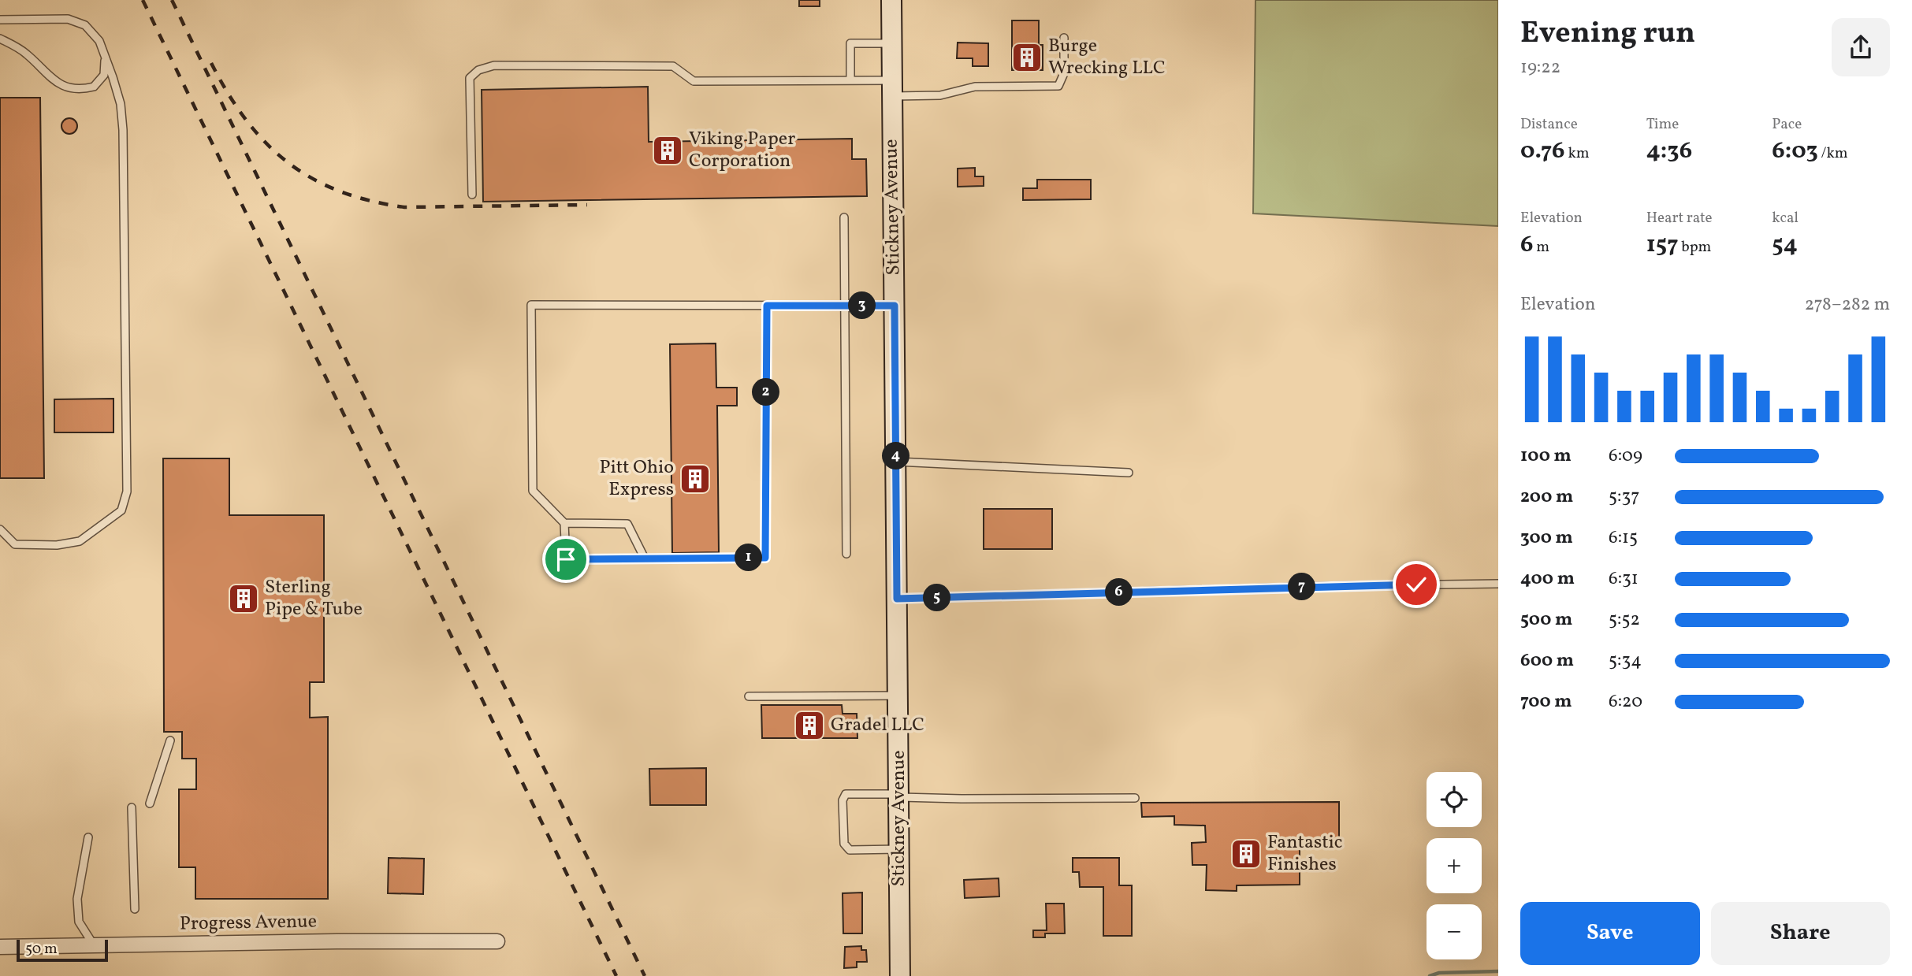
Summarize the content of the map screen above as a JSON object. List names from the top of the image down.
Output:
{
  "streets": {
    "street": ["Stickney Avenue", "Progress Avenue"]
  },
  "places": {
    "building": [
      "Burge Wrecking LLC",
      "Viking Paper Corporation",
      "Pitt Ohio Express",
      "Sterling Pipe & Tube",
      "Gradel LLC",
      "Fantastic Finishes"
    ]
  },
  "scale_bar": "50 m",
  "page": {
    "heading": ["Evening run", "19:22"],
    "stats": [
      ["Distance", "0.76 km"],
      ["Time", "4:36"],
      ["Pace", "6:03 /km"],
      ["Elevation", "6 m"],
      ["Heart rate", "157 bpm"],
      ["kcal", "54"]
    ],
    "chart": ["Elevation", "278–282 m"],
    "pins": [
      "3",
      "2",
      "4",
      "1",
      "7",
      "6",
      "5"
    ],
    "list": [
      {
        "name": "100 m",
        "note": "6:09"
      },
      {
        "name": "200 m",
        "note": "5:37"
      },
      {
        "name": "300 m",
        "note": "6:15"
      },
      {
        "name": "400 m",
        "note": "6:31"
      },
      {
        "name": "500 m",
        "note": "5:52"
      },
      {
        "name": "600 m",
        "note": "5:34"
      },
      {
        "name": "700 m",
        "note": "6:20"
      }
    ],
    "map_buttons": ["+", "−"],
    "buttons": ["Save", "Share"],
    "scale": "50 m"
  }
}
